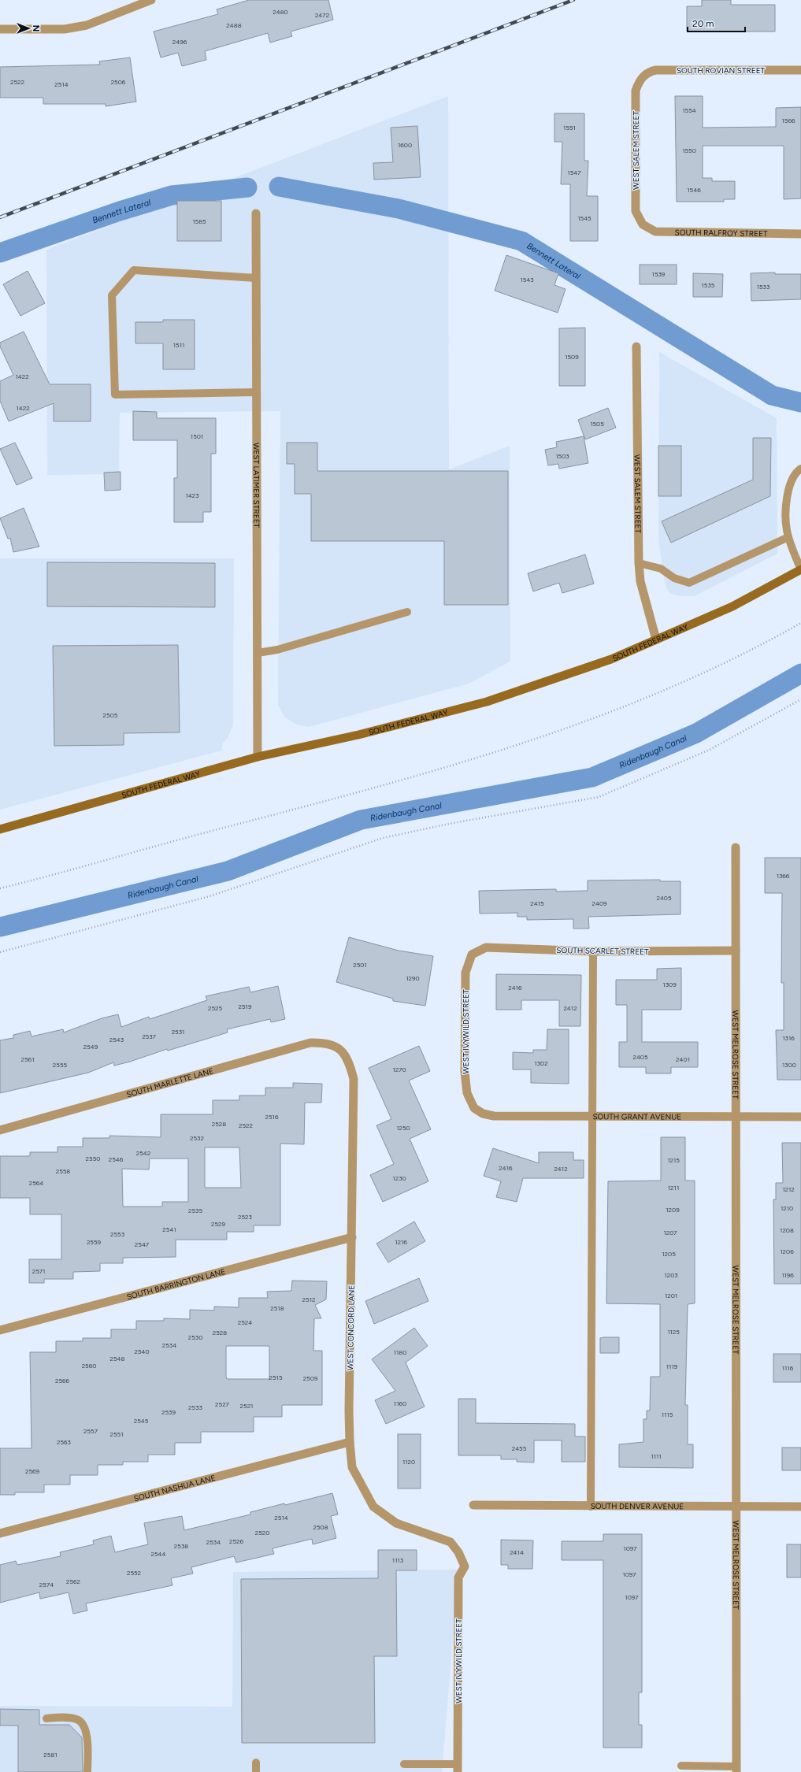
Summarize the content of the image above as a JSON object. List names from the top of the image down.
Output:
{
  "streets": {
    "main road": ["SOUTH FEDERAL WAY"],
    "street": [
      "SOUTH ROVIAN STREET",
      "WEST SALEM STREET",
      "SOUTH RALFROY STREET",
      "WEST LATIMER STREET",
      "SOUTH SCARLET STREET",
      "WEST IVYWILD STREET",
      "WEST MELROSE STREET",
      "SOUTH MARLETTE LANE",
      "SOUTH GRANT AVENUE",
      "SOUTH BARRINGTON LANE",
      "WEST CONCORD LANE",
      "SOUTH NASHUA LANE",
      "SOUTH DENVER AVENUE"
    ]
  },
  "crossings": [
    ["SOUTH ROVIAN STREET", "WEST SALEM STREET"],
    ["WEST SALEM STREET", "SOUTH RALFROY STREET"],
    ["WEST SALEM STREET", "SOUTH FEDERAL WAY"],
    ["WEST LATIMER STREET", "SOUTH FEDERAL WAY"],
    ["SOUTH SCARLET STREET", "WEST IVYWILD STREET"],
    ["SOUTH SCARLET STREET", "WEST MELROSE STREET"],
    ["WEST IVYWILD STREET", "SOUTH GRANT AVENUE"],
    ["WEST IVYWILD STREET", "WEST CONCORD LANE"],
    ["WEST MELROSE STREET", "SOUTH GRANT AVENUE"],
    ["WEST MELROSE STREET", "SOUTH DENVER AVENUE"],
    ["SOUTH MARLETTE LANE", "WEST CONCORD LANE"],
    ["SOUTH BARRINGTON LANE", "WEST CONCORD LANE"],
    ["WEST CONCORD LANE", "SOUTH NASHUA LANE"]
  ],
  "water": ["Bennett Lateral", "Ridenbaugh Canal"],
  "house_numbers": [
    "2480",
    "2472",
    "2488",
    "2496",
    "2522",
    "2506",
    "2514",
    "1554",
    "1566",
    "1551",
    "1600",
    "1550",
    "1547",
    "1546",
    "1545",
    "1585",
    "1539",
    "1543",
    "1535",
    "1533",
    "1511",
    "1509",
    "1422",
    "1422",
    "1505",
    "1501",
    "1503",
    "1423",
    "2505",
    "1366",
    "2405",
    "2415",
    "2409",
    "2501",
    "1290",
    "1309",
    "2416",
    "2519",
    "2525",
    "2412",
    "2531",
    "2537",
    "1316",
    "2543",
    "2549",
    "2405",
    "2561",
    "2401",
    "1302",
    "2555",
    "1300",
    "1270",
    "2516",
    "2528",
    "2522",
    "1250",
    "2532",
    "2542",
    "2550",
    "2546",
    "1215",
    "2416",
    "2412",
    "2558",
    "1230",
    "2564",
    "1211",
    "1212",
    "1210",
    "1209",
    "2535",
    "2523",
    "2529",
    "2541",
    "1208",
    "1207",
    "2553",
    "2559",
    "1216",
    "2547",
    "1206",
    "1205",
    "2571",
    "1203",
    "1196",
    "1201",
    "2512",
    "2518",
    "2524",
    "1125",
    "2528",
    "2530",
    "2534",
    "2540",
    "1180",
    "2548",
    "2560",
    "1119",
    "1116",
    "2515",
    "2509",
    "2566",
    "1160",
    "2527",
    "2521",
    "2533",
    "2539",
    "1115",
    "2545",
    "2557",
    "2551",
    "2563",
    "2455",
    "1111",
    "1120",
    "2569",
    "2514",
    "2508",
    "2520",
    "2526",
    "2534",
    "2538",
    "1097",
    "2414",
    "2544",
    "1113",
    "2552",
    "1097",
    "2562",
    "2574",
    "1097",
    "2581"
  ],
  "scale_bar": "20 m",
  "north": "right"
}
